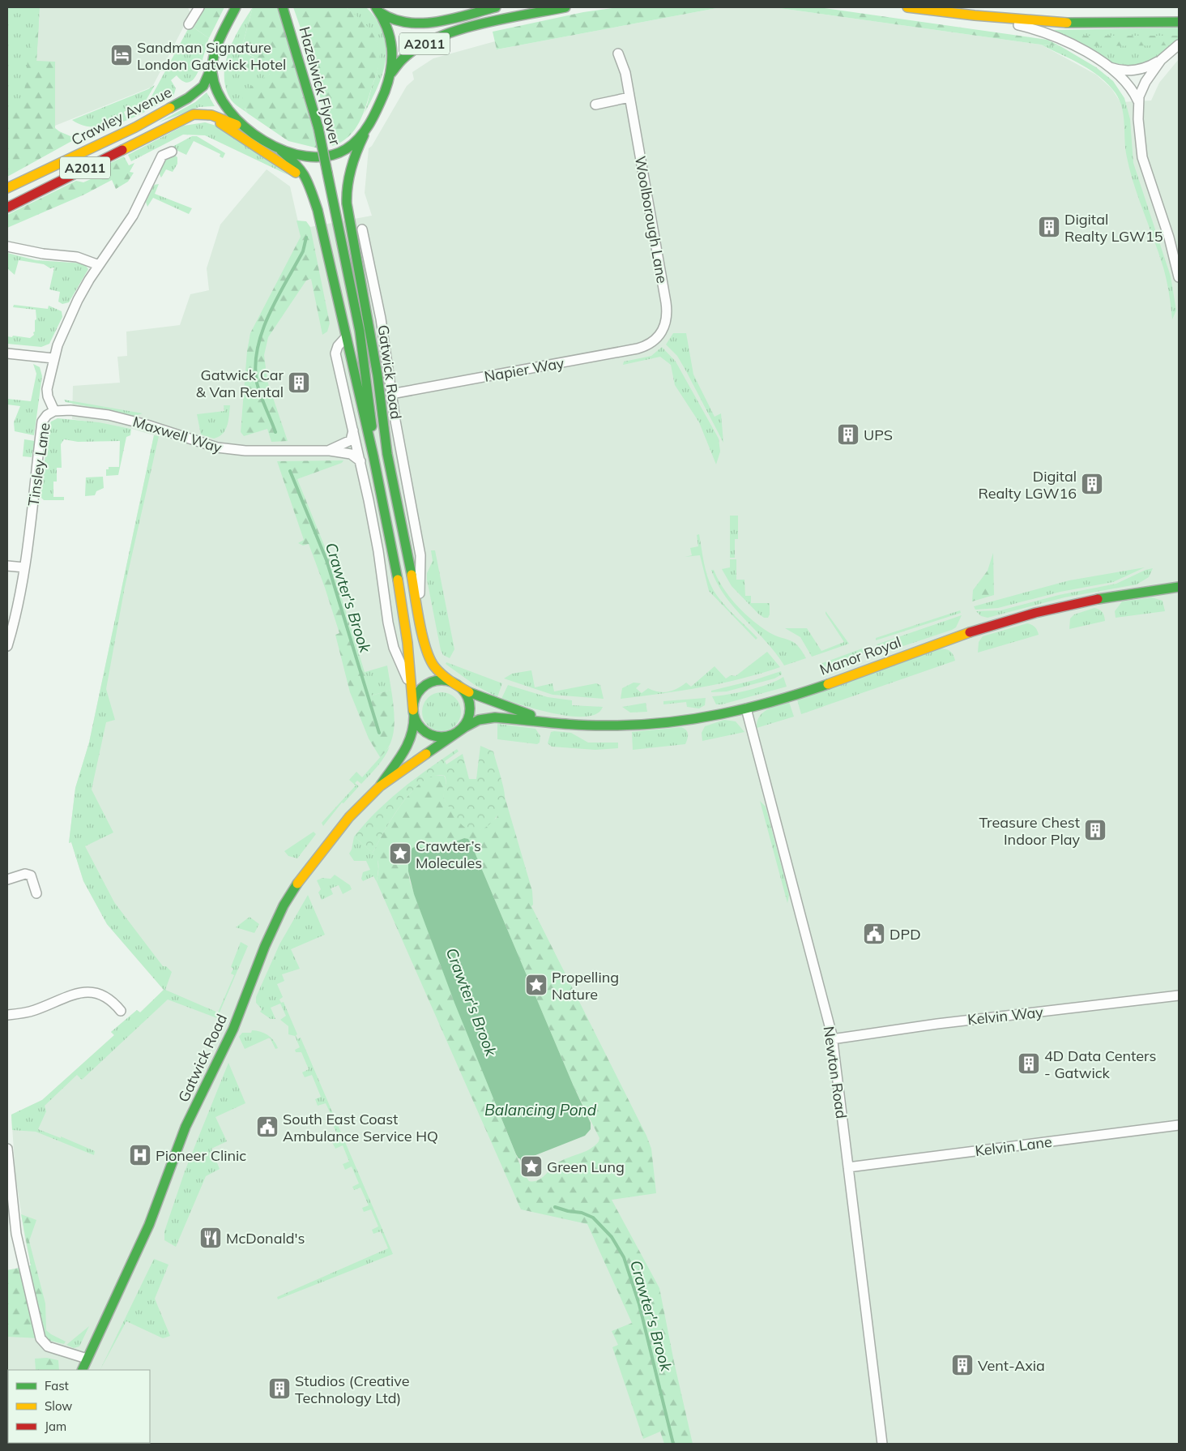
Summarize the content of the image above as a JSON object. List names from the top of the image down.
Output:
{
  "streets": {
    "street": [
      "A2011",
      "Hazelwick Flyover",
      "Crawley Avenue",
      "Woolborough Lane",
      "Napier Way",
      "Gatwick Road",
      "Maxwell Way",
      "Tinsley Lane",
      "Manor Royal",
      "Kelvin Way",
      "Newton Road",
      "Kelvin Lane"
    ]
  },
  "crossings": [
    ["A2011", "Crawley Avenue"],
    ["A2011", "Gatwick Road"],
    ["Hazelwick Flyover", "Gatwick Road"],
    ["Woolborough Lane", "Napier Way"],
    ["Napier Way", "Gatwick Road"],
    ["Gatwick Road", "Maxwell Way"],
    ["Gatwick Road", "Manor Royal"],
    ["Maxwell Way", "Tinsley Lane"],
    ["Manor Royal", "Newton Road"],
    ["Kelvin Way", "Newton Road"],
    ["Newton Road", "Kelvin Lane"]
  ],
  "water": ["Crawter's Brook", "Balancing Pond"],
  "places": {
    "hotel": ["Sandman Signature London Gatwick Hotel"],
    "building": [
      "Digital Realty LGW15",
      "Gatwick Car & Van Rental",
      "UPS",
      "Digital Realty LGW16",
      "Treasure Chest Indoor Play",
      "4D Data Centers - Gatwick",
      "Vent-Axia",
      "Studios (Creative Technology Ltd)"
    ],
    "place": ["Crawter’s Molecules", "Propelling Nature", "Green Lung"],
    "public building": ["DPD", "South East Coast Ambulance Service HQ"],
    "hospital": ["Pioneer Clinic"],
    "restaurant": ["McDonald's"]
  },
  "legend": ["Fast", "Slow", "Jam"]
}
